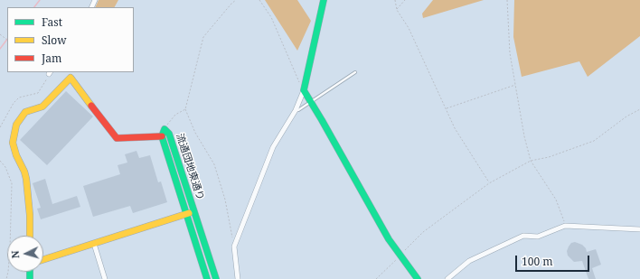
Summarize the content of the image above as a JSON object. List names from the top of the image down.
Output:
{
  "streets": {
    "street": ["流通団地東通り"]
  },
  "legend": ["Fast", "Slow", "Jam"],
  "scale_bar": "100 m",
  "north": "left"
}
